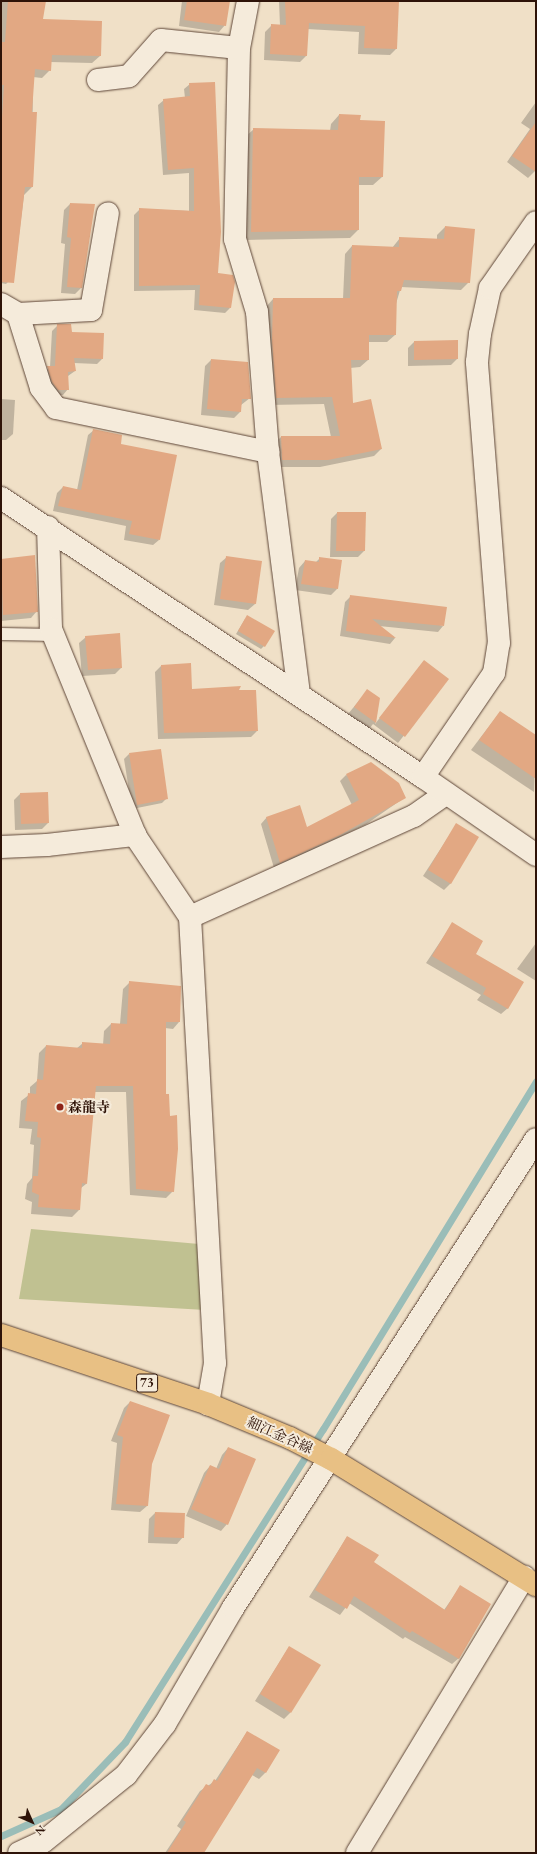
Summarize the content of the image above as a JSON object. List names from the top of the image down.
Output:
{
  "streets": {
    "main road": ["73", "細江金谷線"]
  },
  "places": ["森龍寺"],
  "north": "bottom right"
}
